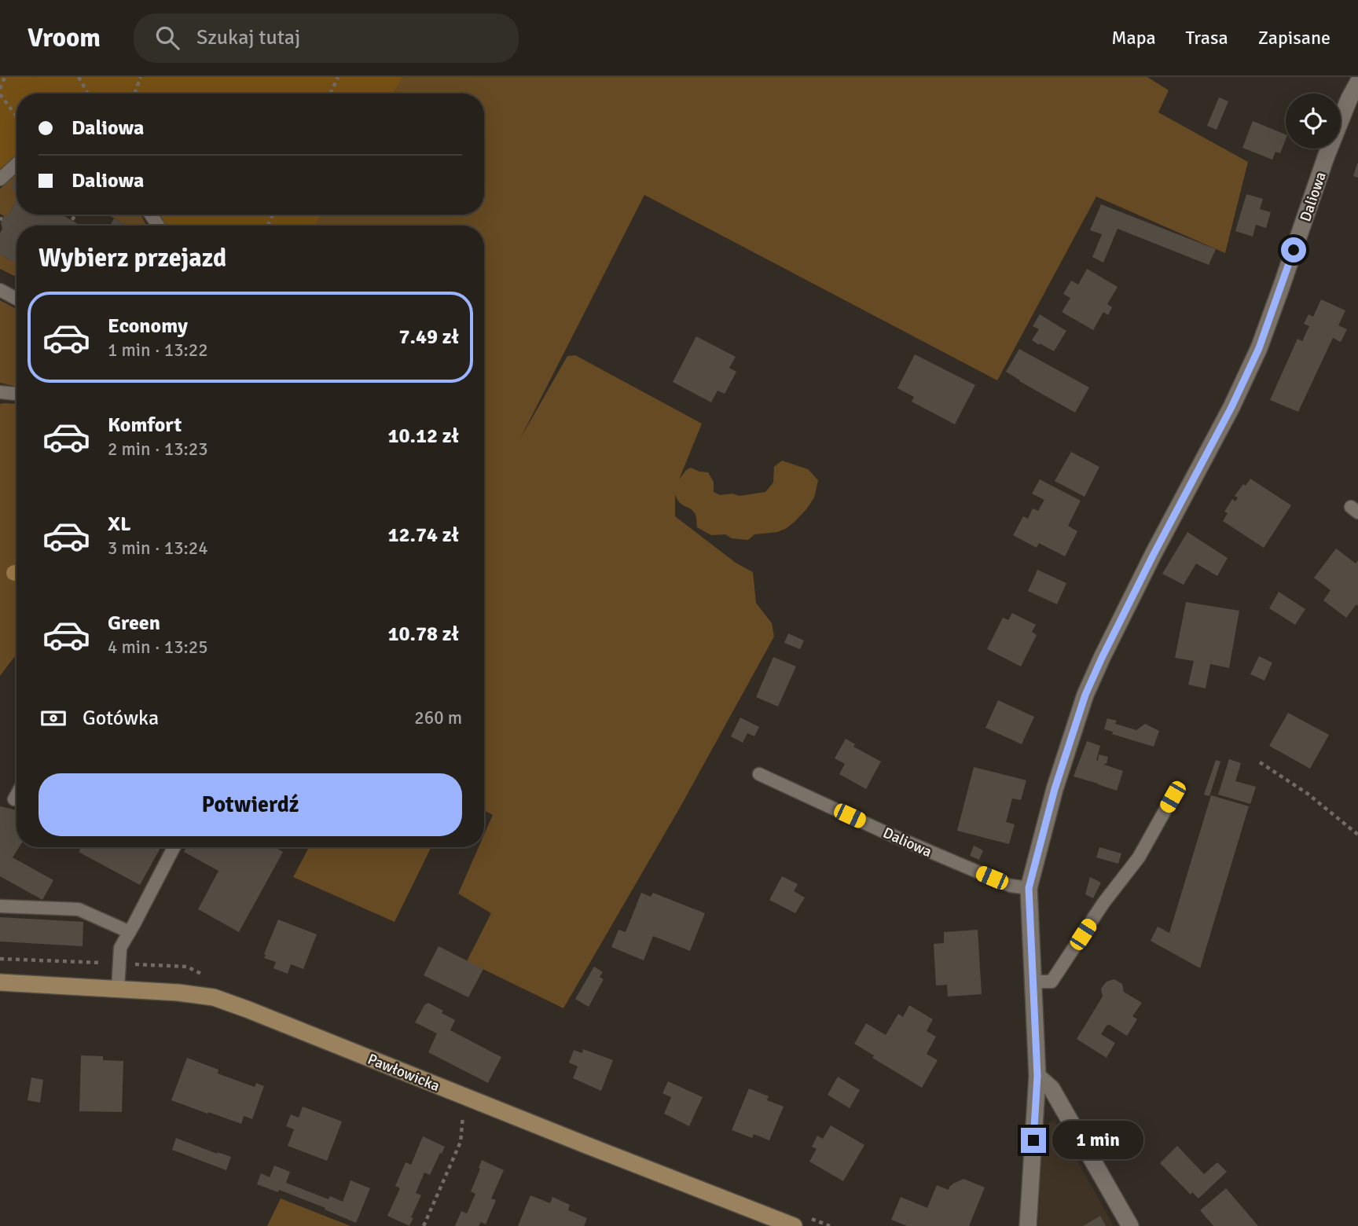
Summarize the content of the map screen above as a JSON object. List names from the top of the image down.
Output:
{
  "streets": {
    "street": ["Daliowa", "Pawłowicka"]
  },
  "page": {
    "header": "Vroom",
    "search": "Szukaj tutaj",
    "nav": ["Mapa", "Trasa", "Zapisane"],
    "banner": ["Daliowa", "Daliowa"],
    "heading": "Wybierz przejazd",
    "list": [
      {
        "name": "Economy",
        "note": "1 min · 13:22",
        "value": "7.49 zł"
      },
      {
        "name": "Komfort",
        "note": "2 min · 13:23",
        "value": "10.12 zł"
      },
      {
        "name": "XL",
        "note": "3 min · 13:24",
        "value": "12.74 zł"
      },
      {
        "name": "Green",
        "note": "4 min · 13:25",
        "value": "10.78 zł"
      }
    ],
    "pay": ["Gotówka", "260 m"],
    "buttons": "Potwierdź",
    "bubble": "1 min"
  }
}
